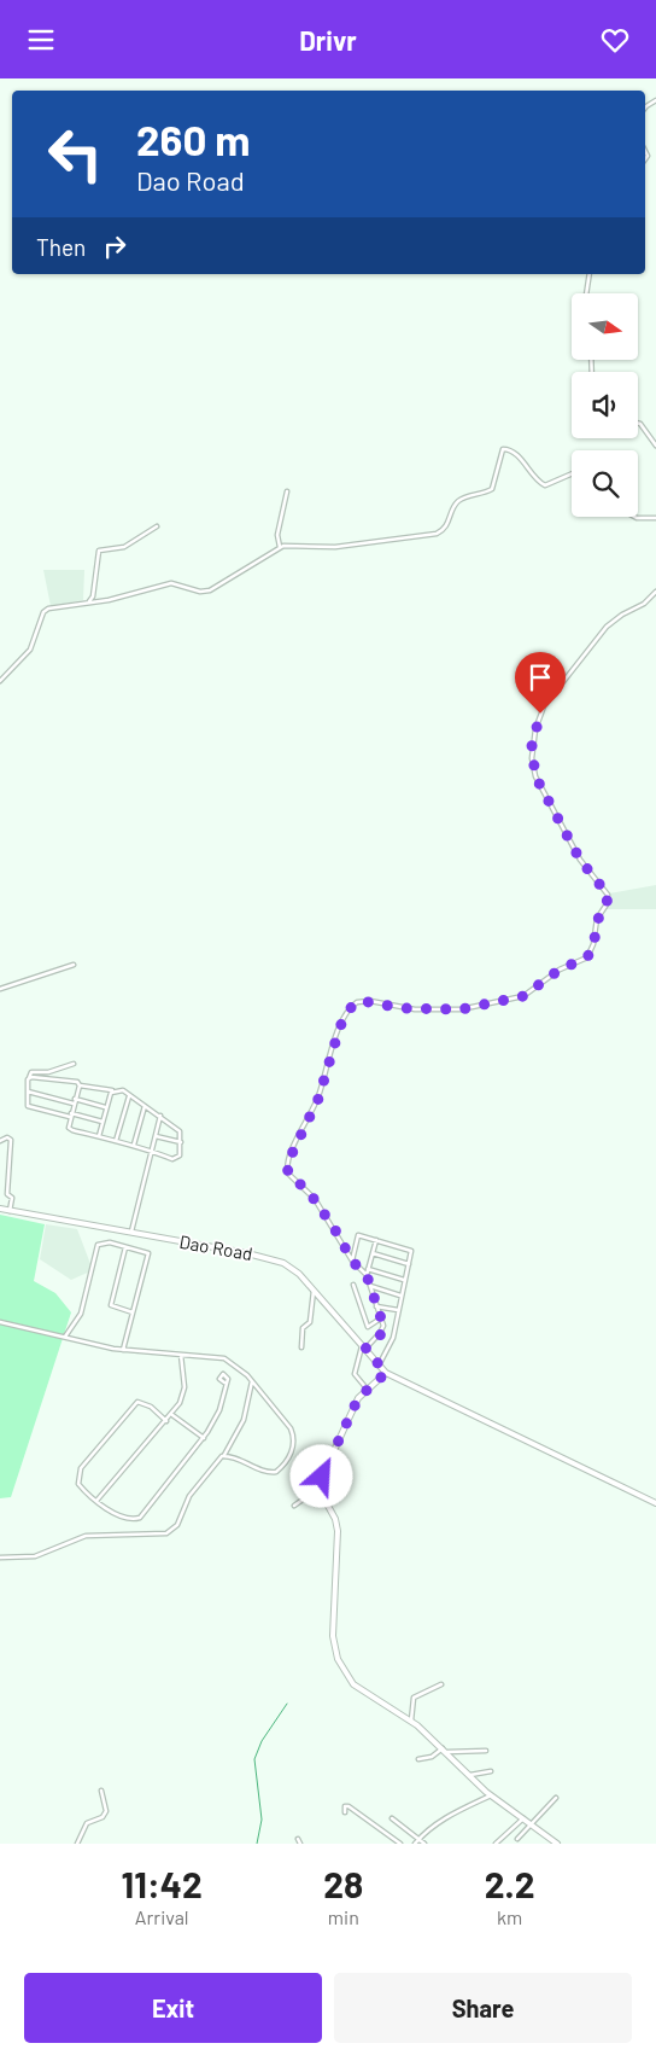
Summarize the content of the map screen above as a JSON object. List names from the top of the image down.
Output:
{
  "streets": {
    "street": ["Dao Road"]
  },
  "north": "right",
  "page": {
    "header": "Drivr",
    "turn": ["260 m", "Dao Road"],
    "then": "Then",
    "eta": [
      "11:42",
      "Arrival",
      "28",
      "min",
      "2.2",
      "km"
    ],
    "buttons": ["Exit", "Share"]
  }
}
